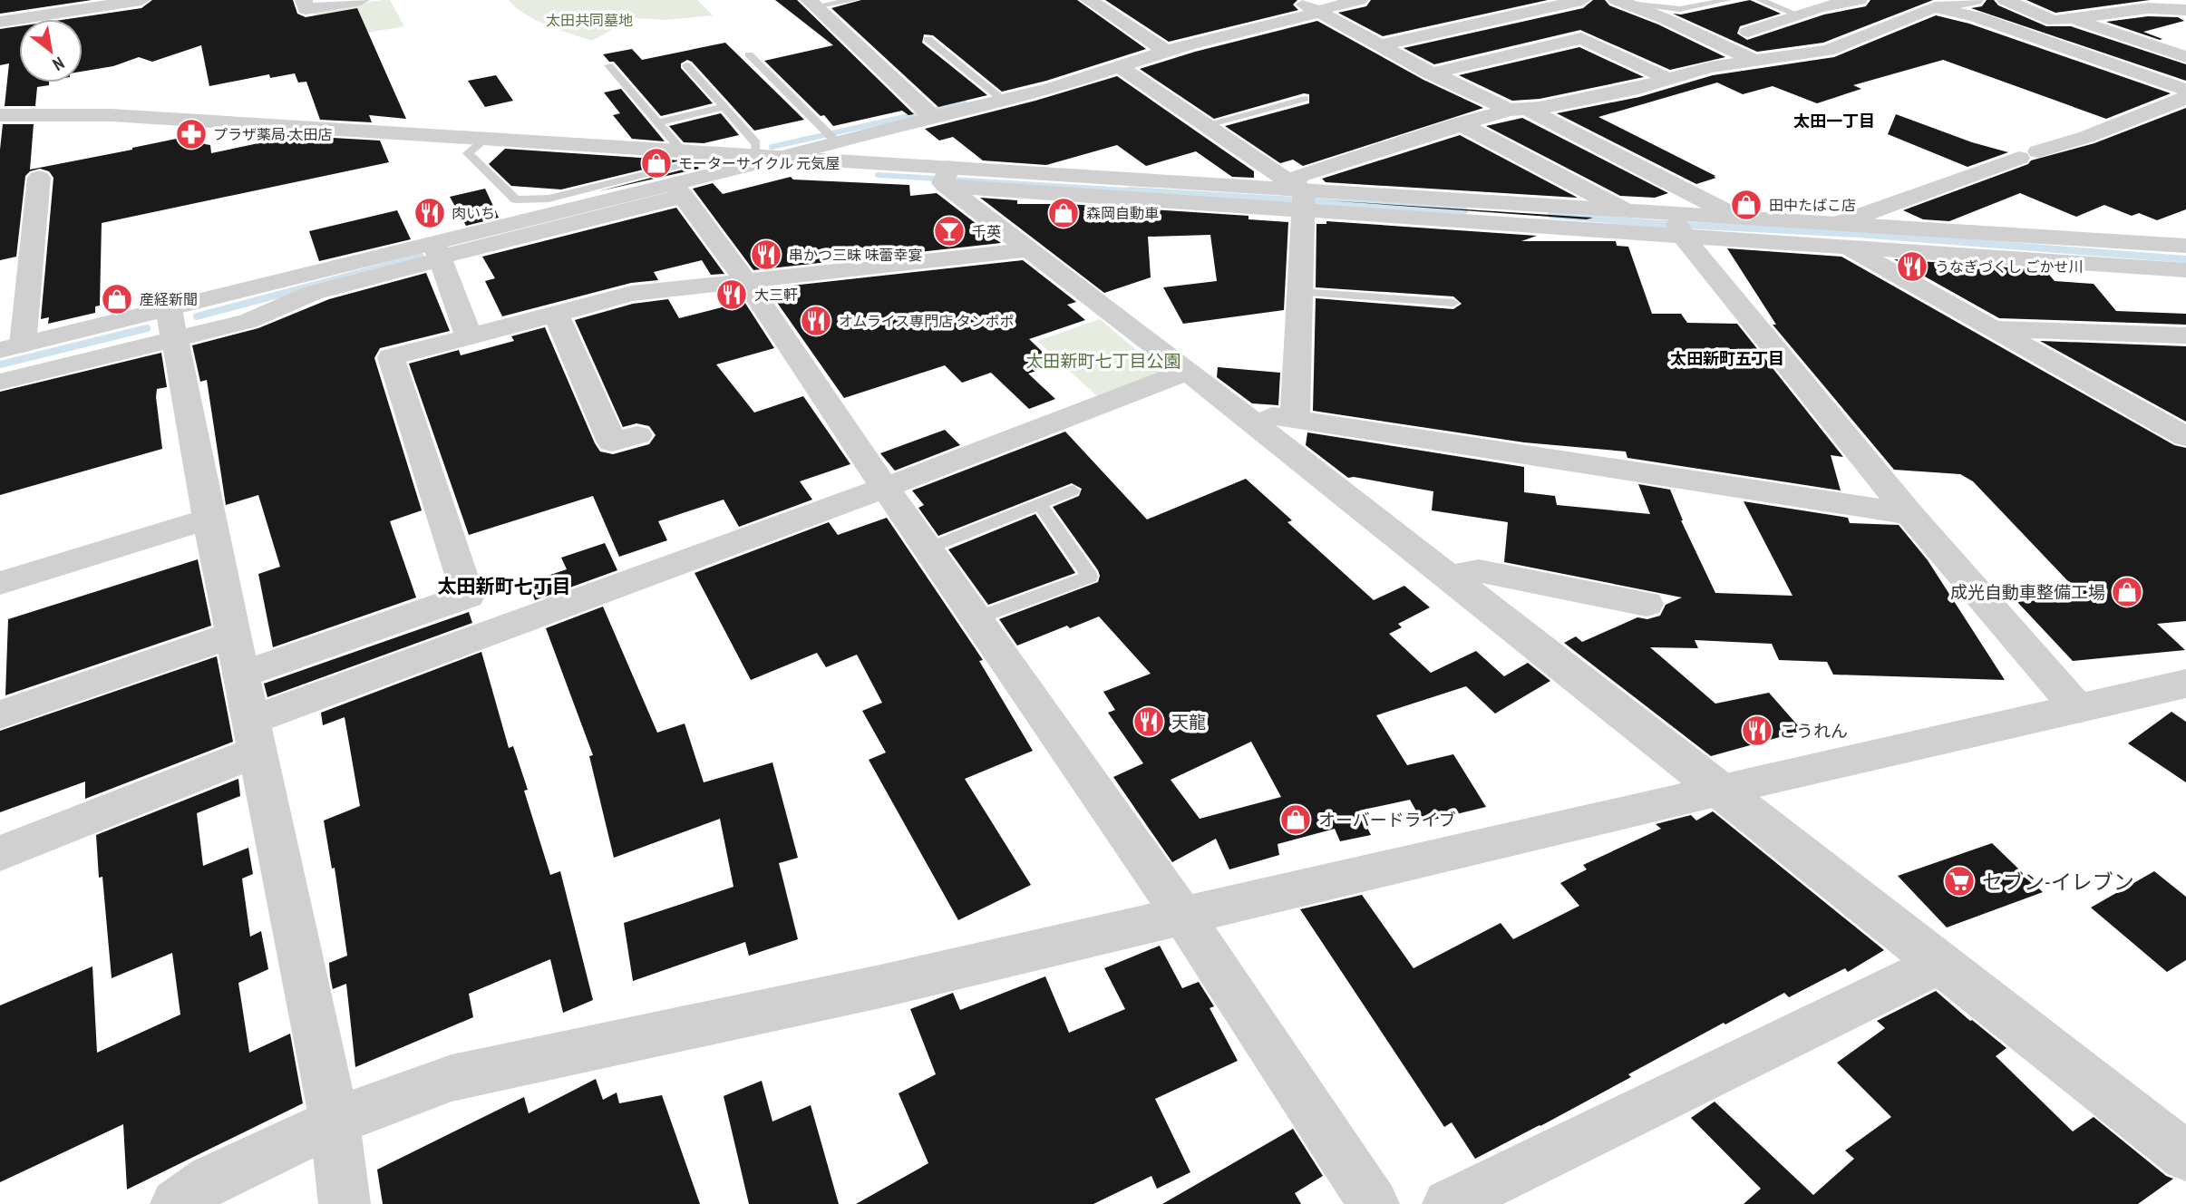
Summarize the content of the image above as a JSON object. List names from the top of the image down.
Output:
{
  "districts": ["太田一丁目", "太田新町五丁目", "太田新町七丁目"],
  "parks": ["太田共同墓地", "太田新町七丁目公園"],
  "places": {
    "pharmacy": ["プラザ薬局 太田店"],
    "shop": [
      "モーターサイクル 元気屋",
      "田中たばこ店",
      "森岡自動車",
      "産経新聞",
      "成光自動車整備工場",
      "オーバードライブ"
    ],
    "restaurant": [
      "肉いち",
      "串かつ三昧 味蕾幸宴",
      "うなぎづくし ごかせ川",
      "大三軒",
      "オムライス専門店 タンポポ",
      "天龍",
      "こうれん"
    ],
    "bar": ["千英"],
    "supermarket": ["セブン-イレブン"]
  },
  "north": "bottom right"
}
